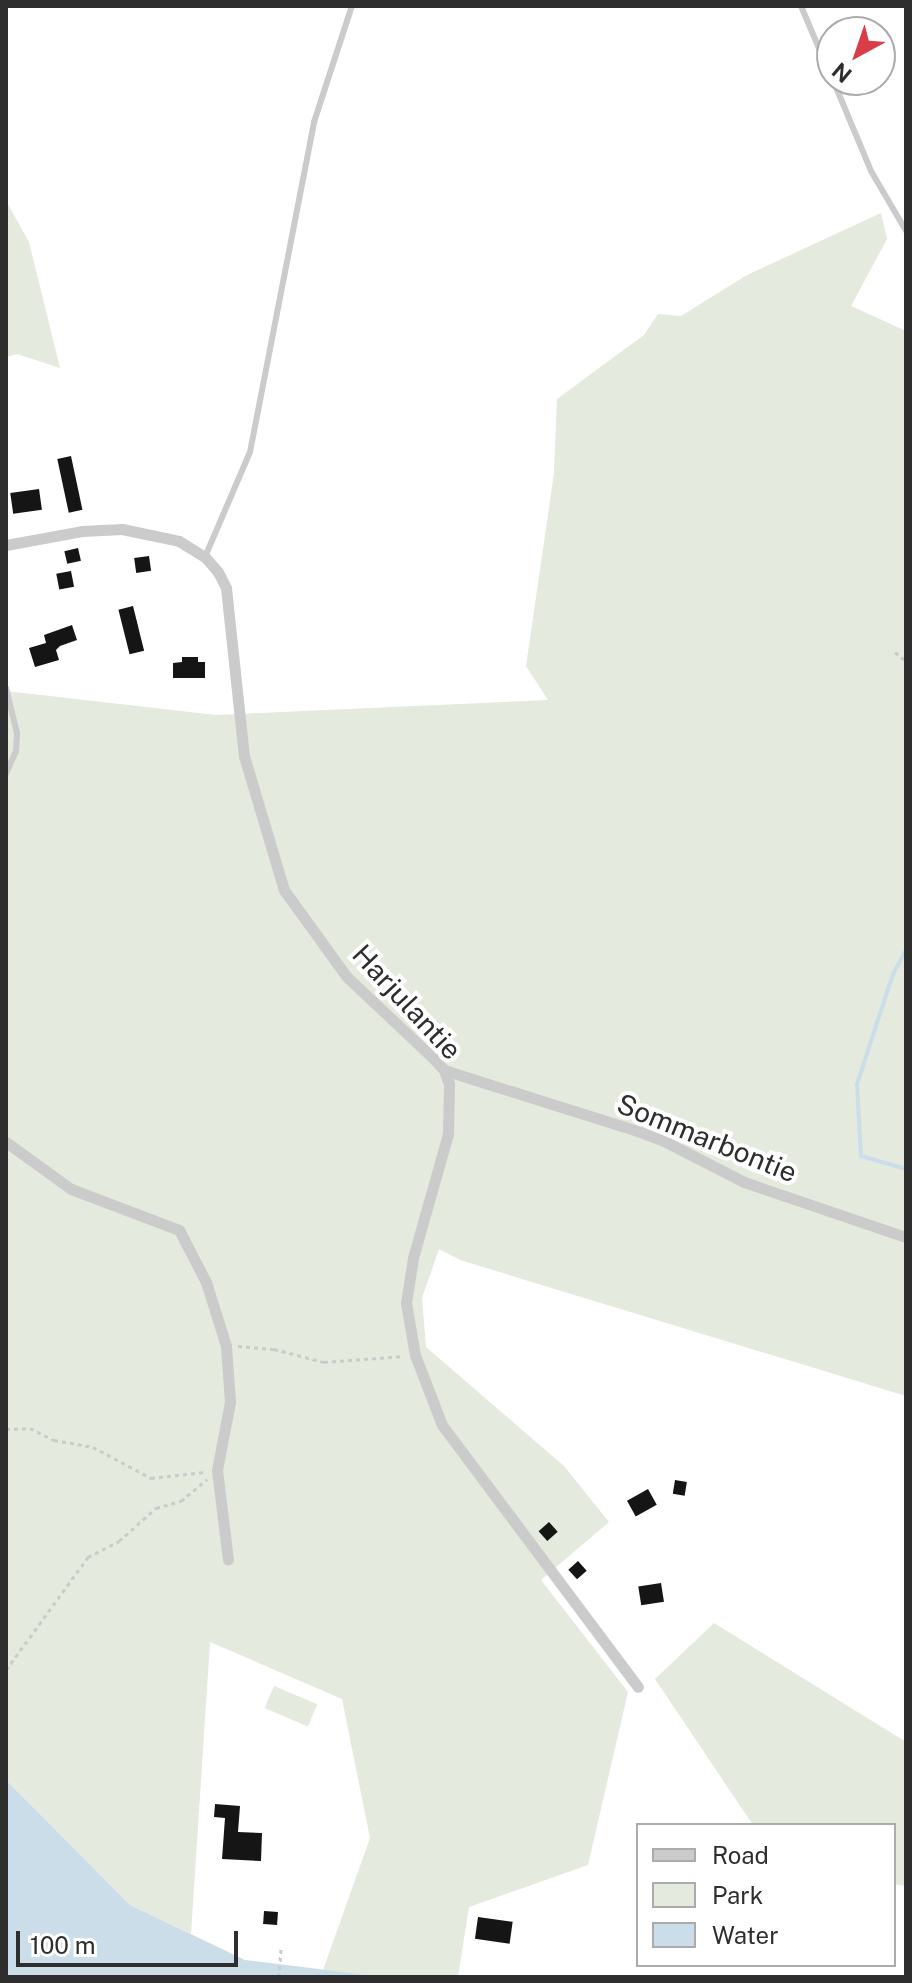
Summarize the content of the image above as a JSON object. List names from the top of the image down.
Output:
{
  "streets": {
    "street": ["Harjulantie", "Sommarbontie"]
  },
  "crossings": [
    ["Harjulantie", "Sommarbontie"]
  ],
  "legend": ["Road", "Park", "Water"],
  "scale_bar": "100 m",
  "north": "bottom left"
}
